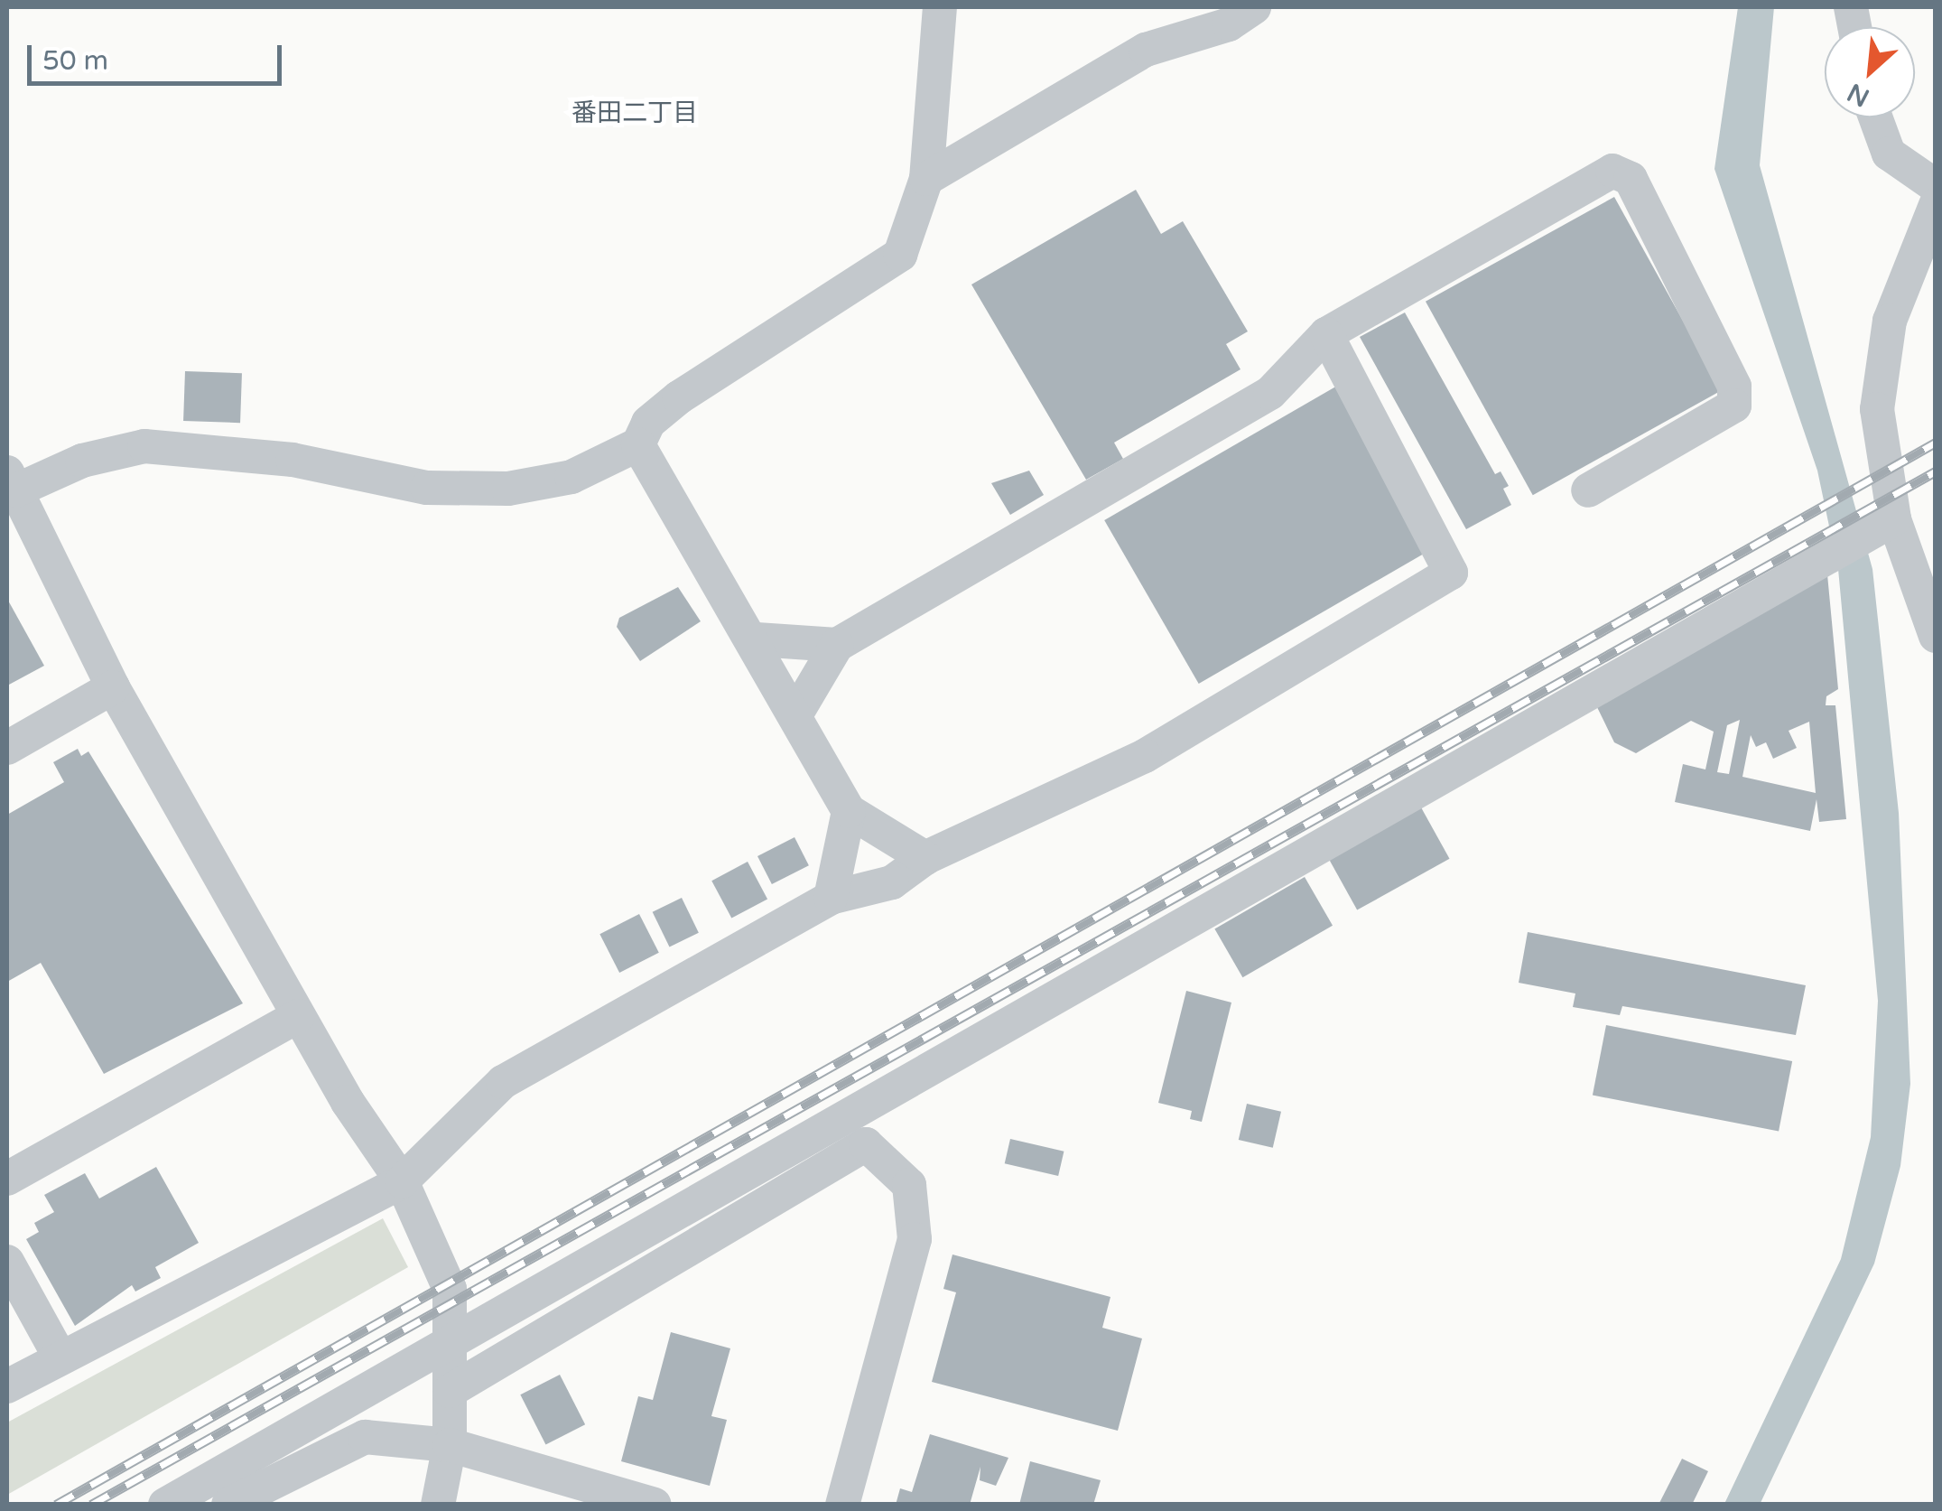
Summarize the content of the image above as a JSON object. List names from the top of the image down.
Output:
{
  "districts": ["番田二丁目"],
  "scale_bar": "50 m",
  "north": "bottom left"
}
